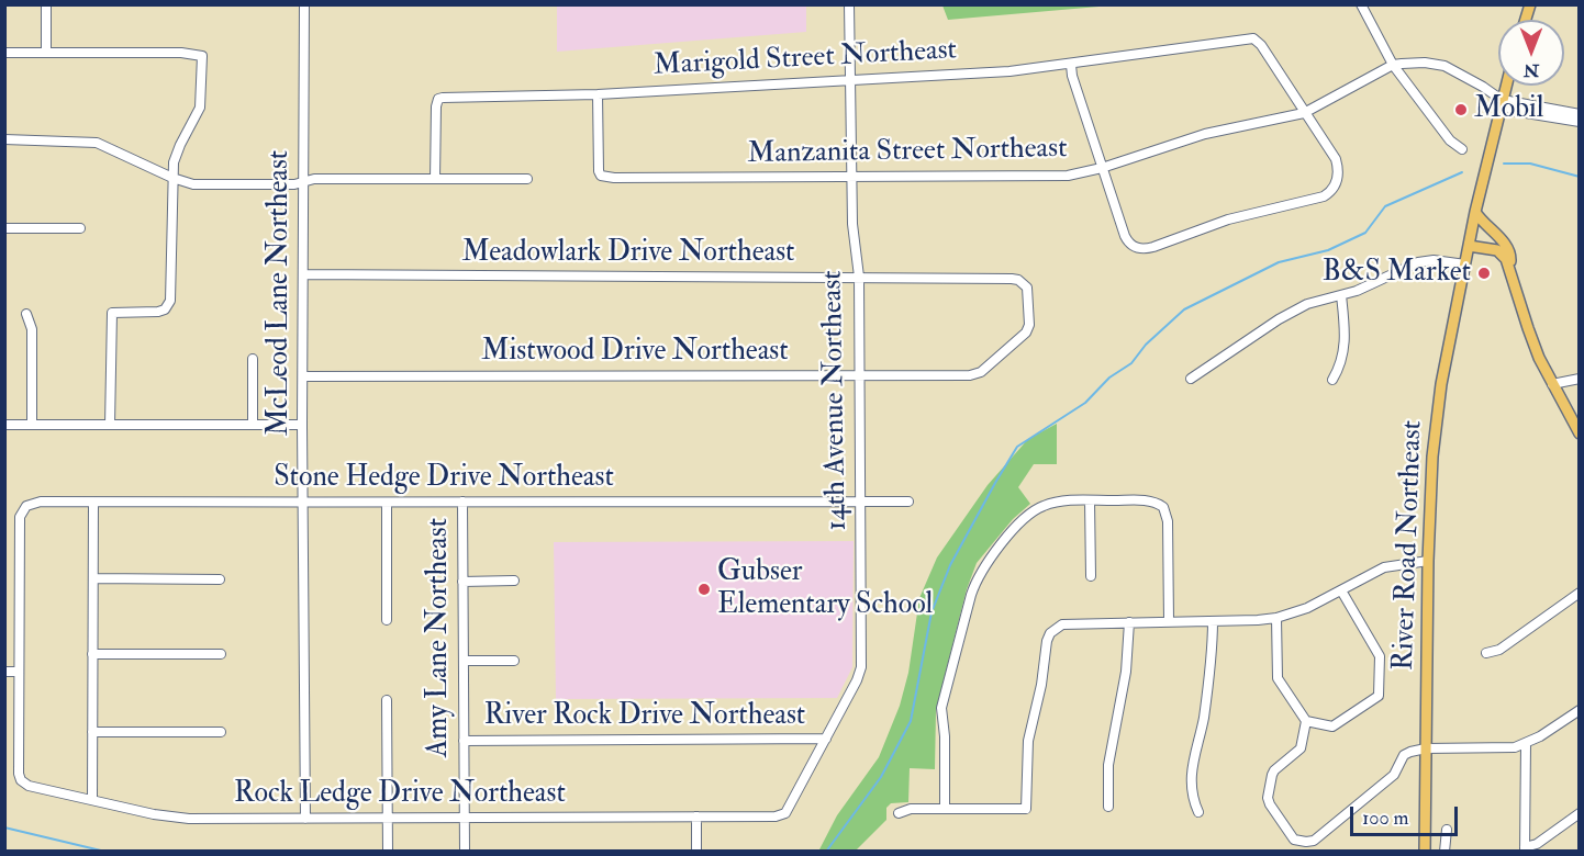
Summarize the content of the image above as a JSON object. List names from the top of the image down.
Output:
{
  "streets": {
    "main road": ["River Road Northeast"],
    "street": [
      "Marigold Street Northeast",
      "Manzanita Street Northeast",
      "Meadowlark Drive Northeast",
      "McLeod Lane Northeast",
      "Mistwood Drive Northeast",
      "14th Avenue Northeast",
      "Stone Hedge Drive Northeast",
      "Amy Lane Northeast",
      "River Rock Drive Northeast",
      "Rock Ledge Drive Northeast"
    ]
  },
  "crossings": [
    ["Marigold Street Northeast", "Manzanita Street Northeast"],
    ["Marigold Street Northeast", "14th Avenue Northeast"],
    ["Manzanita Street Northeast", "14th Avenue Northeast"],
    ["Manzanita Street Northeast", "River Road Northeast"],
    ["Meadowlark Drive Northeast", "McLeod Lane Northeast"],
    ["Meadowlark Drive Northeast", "Mistwood Drive Northeast"],
    ["Meadowlark Drive Northeast", "14th Avenue Northeast"],
    ["McLeod Lane Northeast", "Mistwood Drive Northeast"],
    ["McLeod Lane Northeast", "Stone Hedge Drive Northeast"],
    ["McLeod Lane Northeast", "Rock Ledge Drive Northeast"],
    ["Mistwood Drive Northeast", "14th Avenue Northeast"],
    ["14th Avenue Northeast", "Stone Hedge Drive Northeast"],
    ["14th Avenue Northeast", "River Rock Drive Northeast"],
    ["14th Avenue Northeast", "Rock Ledge Drive Northeast"],
    ["Stone Hedge Drive Northeast", "Amy Lane Northeast"],
    ["Stone Hedge Drive Northeast", "Rock Ledge Drive Northeast"],
    ["Amy Lane Northeast", "River Rock Drive Northeast"],
    ["Amy Lane Northeast", "Rock Ledge Drive Northeast"]
  ],
  "places": ["Mobil", "B&S Market", "Gubser Elementary School"],
  "scale_bar": "100 m",
  "north": "bottom"
}
